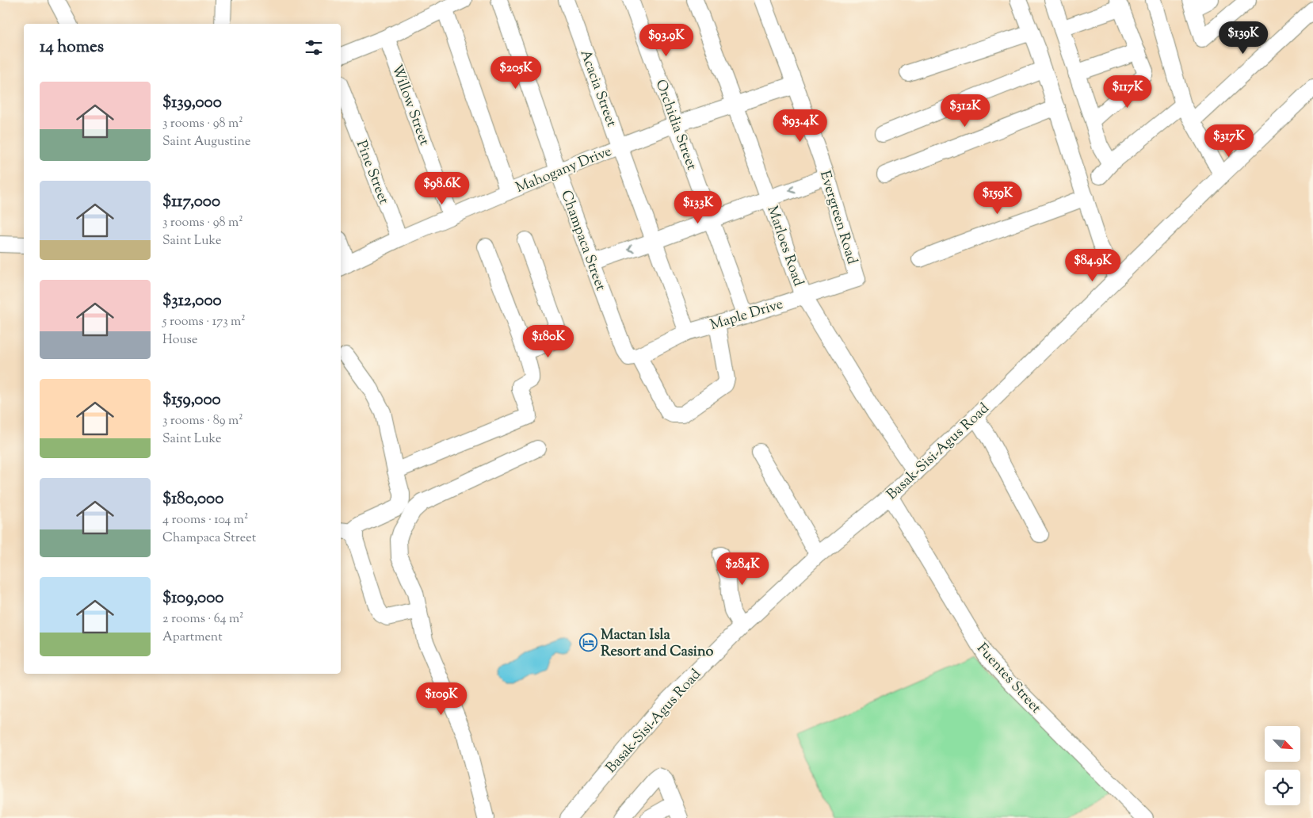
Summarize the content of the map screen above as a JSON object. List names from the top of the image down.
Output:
{
  "streets": {
    "street": [
      "Acacia Street",
      "Willow Street",
      "Orchidia Street",
      "Mahogany Drive",
      "Pine Street",
      "Evergreen Road",
      "Champaca Street",
      "Marloes Road",
      "Maple Drive",
      "Basak-Sisi-Agus Road",
      "Fuentes Street"
    ]
  },
  "crossings": [
    ["Acacia Street", "Mahogany Drive"],
    ["Acacia Street", "Maple Drive"],
    ["Willow Street", "Mahogany Drive"],
    ["Orchidia Street", "Mahogany Drive"],
    ["Orchidia Street", "Maple Drive"],
    ["Mahogany Drive", "Pine Street"],
    ["Mahogany Drive", "Evergreen Road"],
    ["Mahogany Drive", "Champaca Street"],
    ["Mahogany Drive", "Marloes Road"],
    ["Evergreen Road", "Maple Drive"],
    ["Champaca Street", "Maple Drive"],
    ["Marloes Road", "Maple Drive"],
    ["Marloes Road", "Basak-Sisi-Agus Road"],
    ["Basak-Sisi-Agus Road", "Fuentes Street"]
  ],
  "places": {
    "hotel": ["Mactan Isla Resort and Casino"]
  },
  "north": "bottom right",
  "page": {
    "price": [
      "$139K",
      "$93.9K",
      "$205K",
      "$117K",
      "$312K",
      "$93.4K",
      "$317K",
      "$98.6K",
      "$159K",
      "$133K",
      "$84.9K",
      "$180K",
      "$284K",
      "$109K"
    ],
    "heading": "14 homes",
    "list": [
      {
        "name": "$139,000",
        "note": "3 rooms · 98 m² · Saint Augustine"
      },
      {
        "name": "$117,000",
        "note": "3 rooms · 98 m² · Saint Luke"
      },
      {
        "name": "$312,000",
        "note": "5 rooms · 173 m² · House"
      },
      {
        "name": "$159,000",
        "note": "3 rooms · 89 m² · Saint Luke"
      },
      {
        "name": "$180,000",
        "note": "4 rooms · 104 m² · Champaca Street"
      },
      {
        "name": "$109,000",
        "note": "2 rooms · 64 m² · Apartment"
      }
    ]
  }
}
